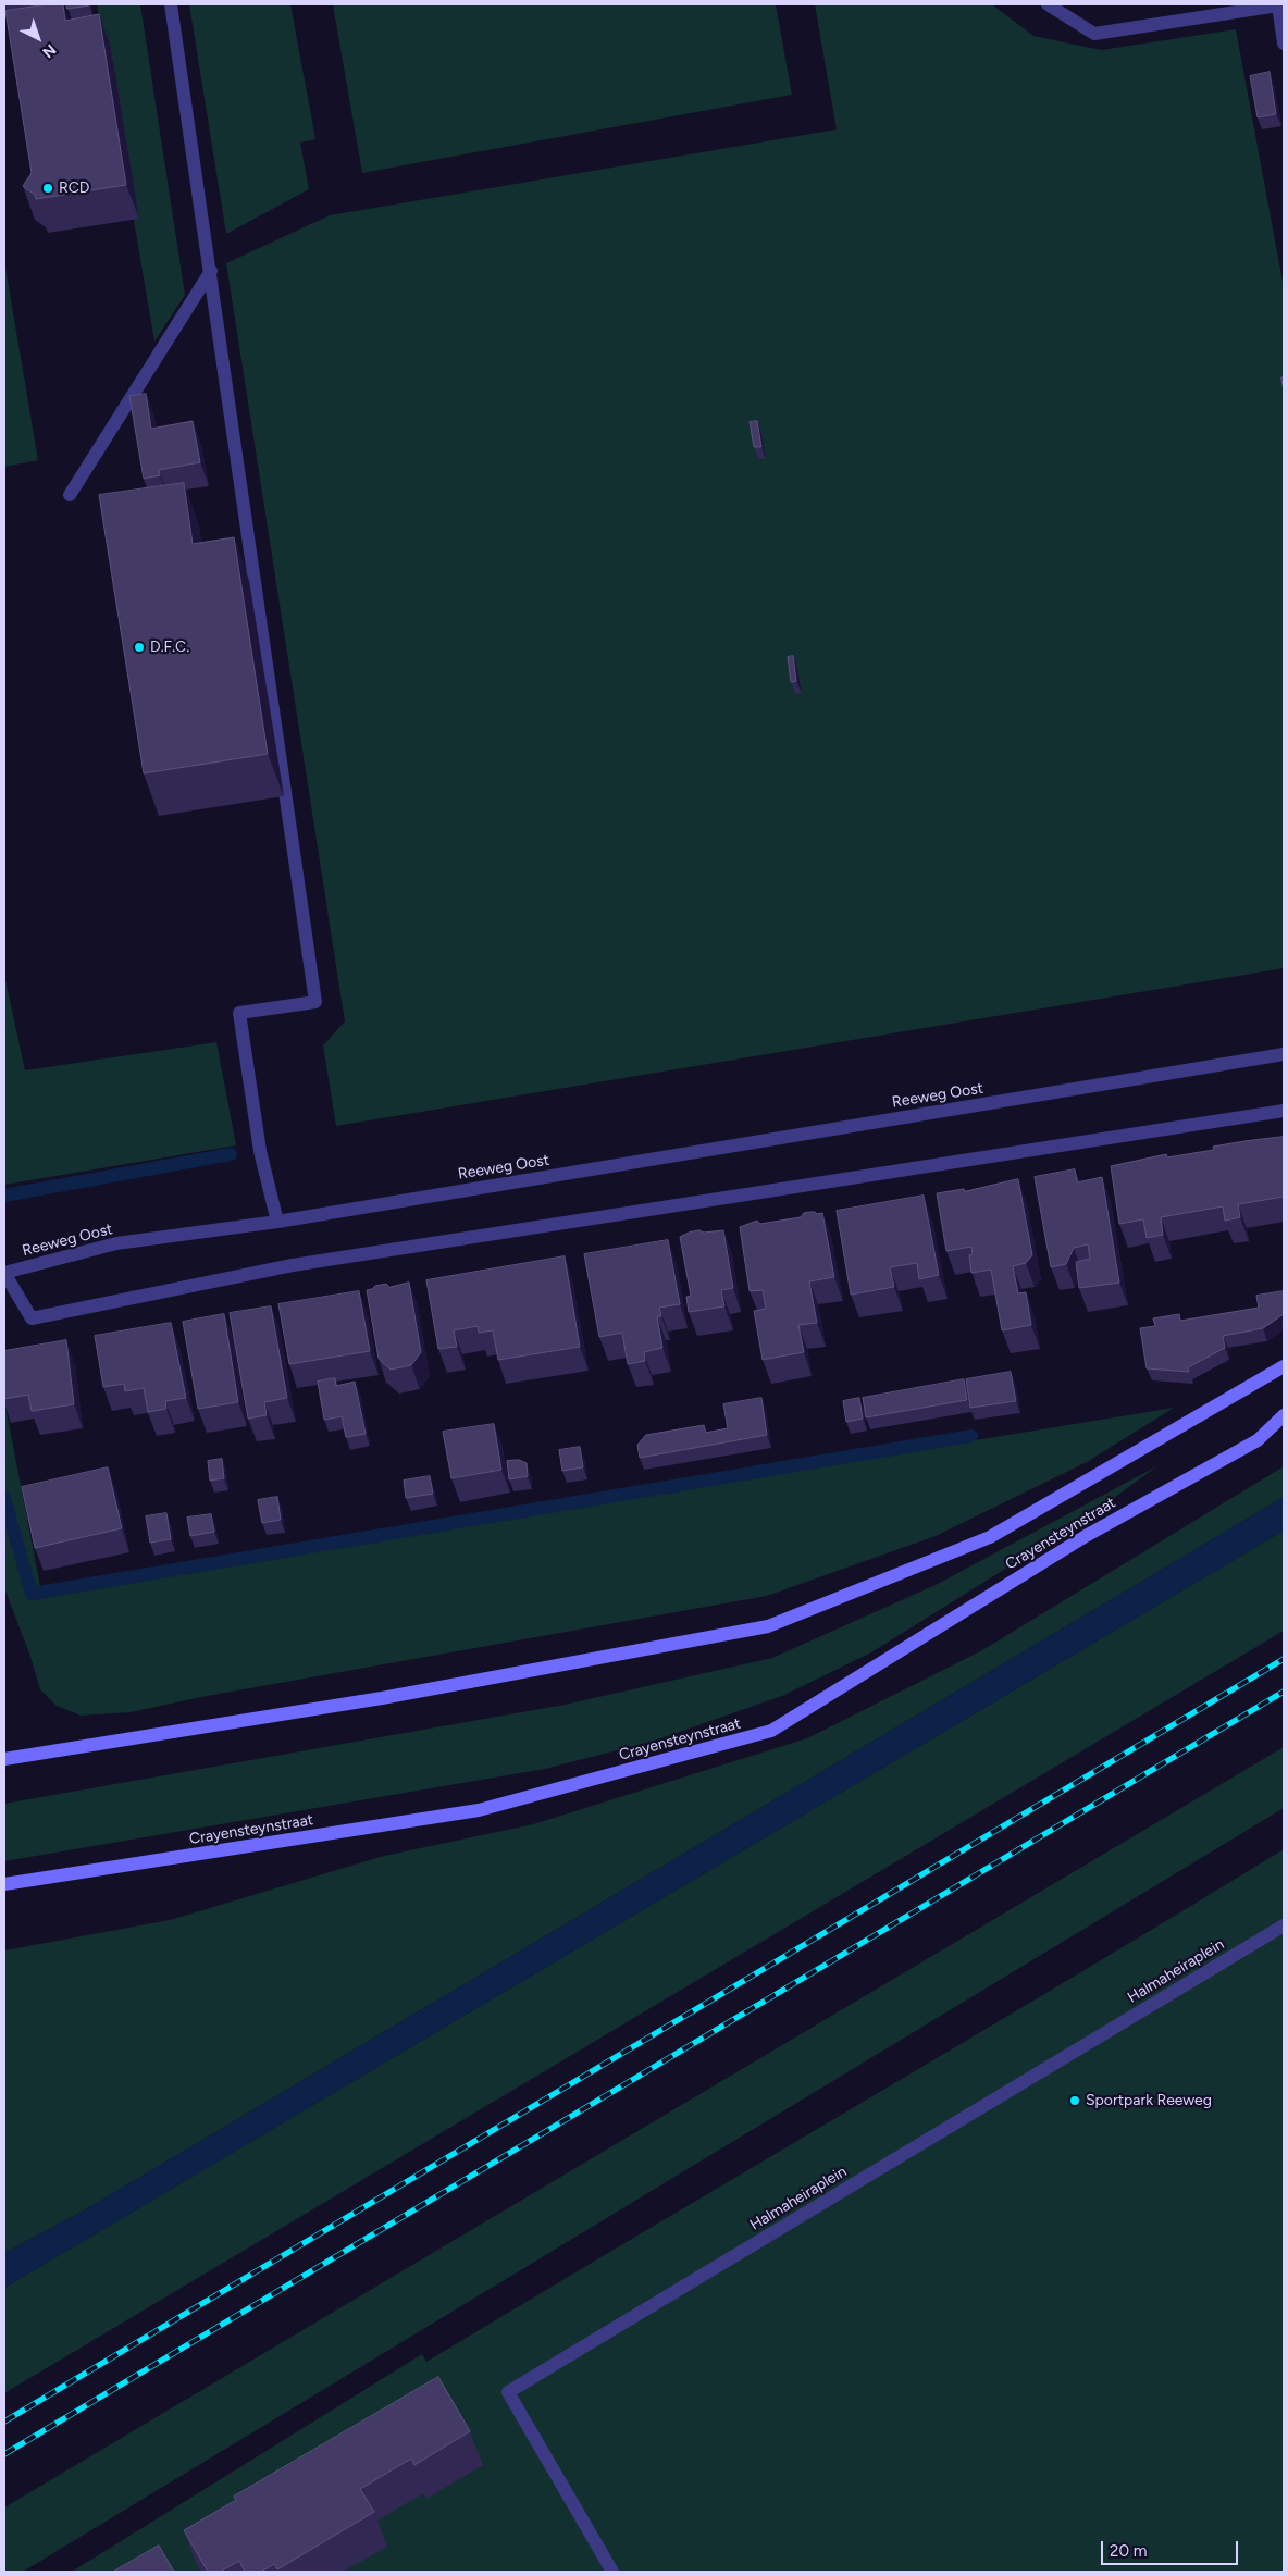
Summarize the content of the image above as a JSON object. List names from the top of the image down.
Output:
{
  "streets": {
    "main road": ["Crayensteynstraat"],
    "street": ["Reeweg Oost", "Halmaheiraplein"]
  },
  "places": ["RCD", "D.F.C.", "Sportpark Reeweg"],
  "scale_bar": "20 m",
  "north": "bottom right"
}
